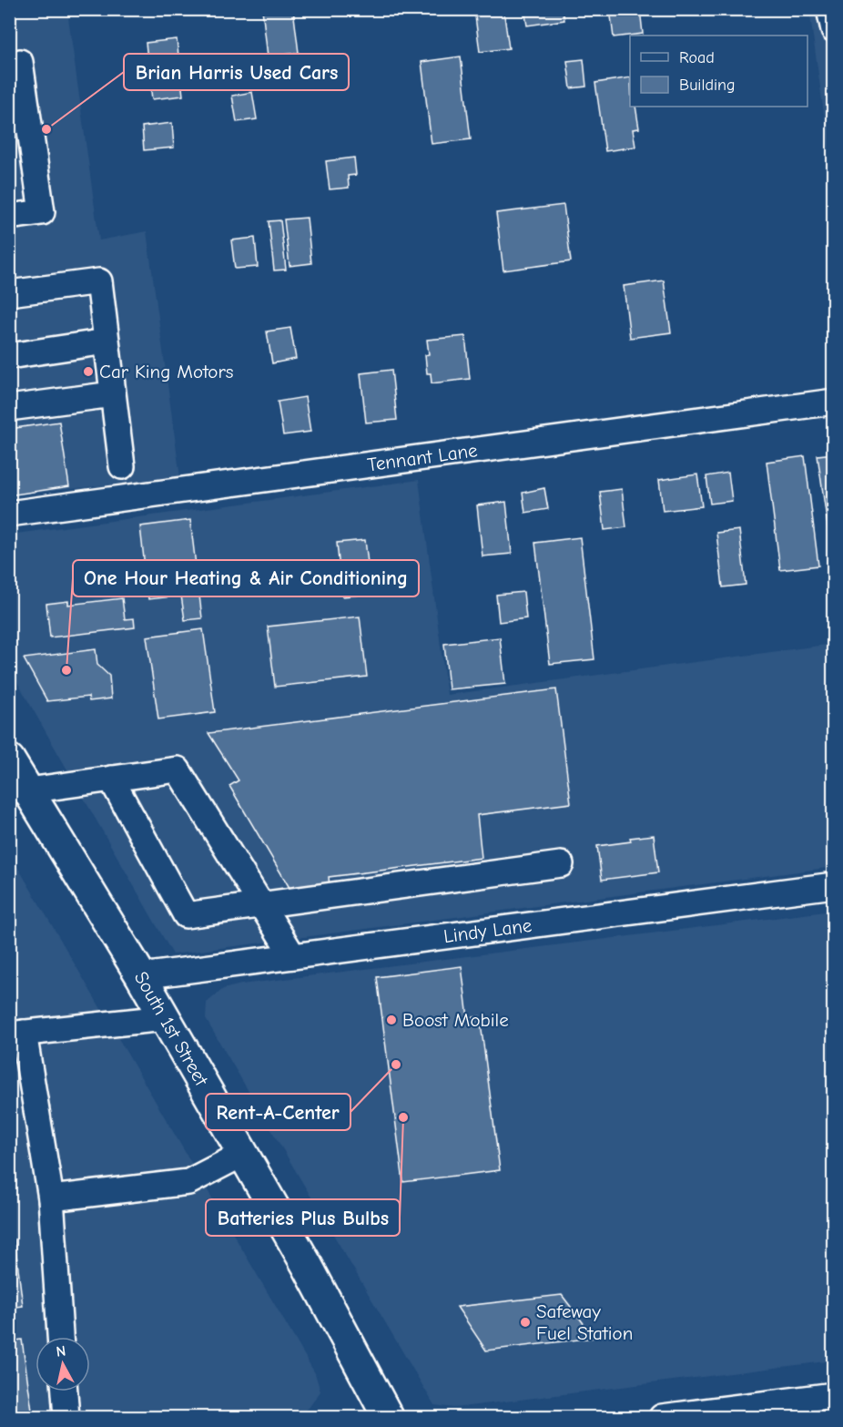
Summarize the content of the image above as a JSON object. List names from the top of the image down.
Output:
{
  "streets": {
    "main road": ["South 1st Street"],
    "street": ["Tennant Lane", "Lindy Lane"]
  },
  "crossings": [
    ["Lindy Lane", "South 1st Street"]
  ],
  "places": [
    "Brian Harris Used Cars",
    "Car King Motors",
    "One Hour Heating & Air Conditioning",
    "Boost Mobile",
    "Rent-A-Center",
    "Batteries Plus Bulbs",
    "Safeway Fuel Station"
  ],
  "legend": ["Road", "Building"],
  "north": "top"
}
